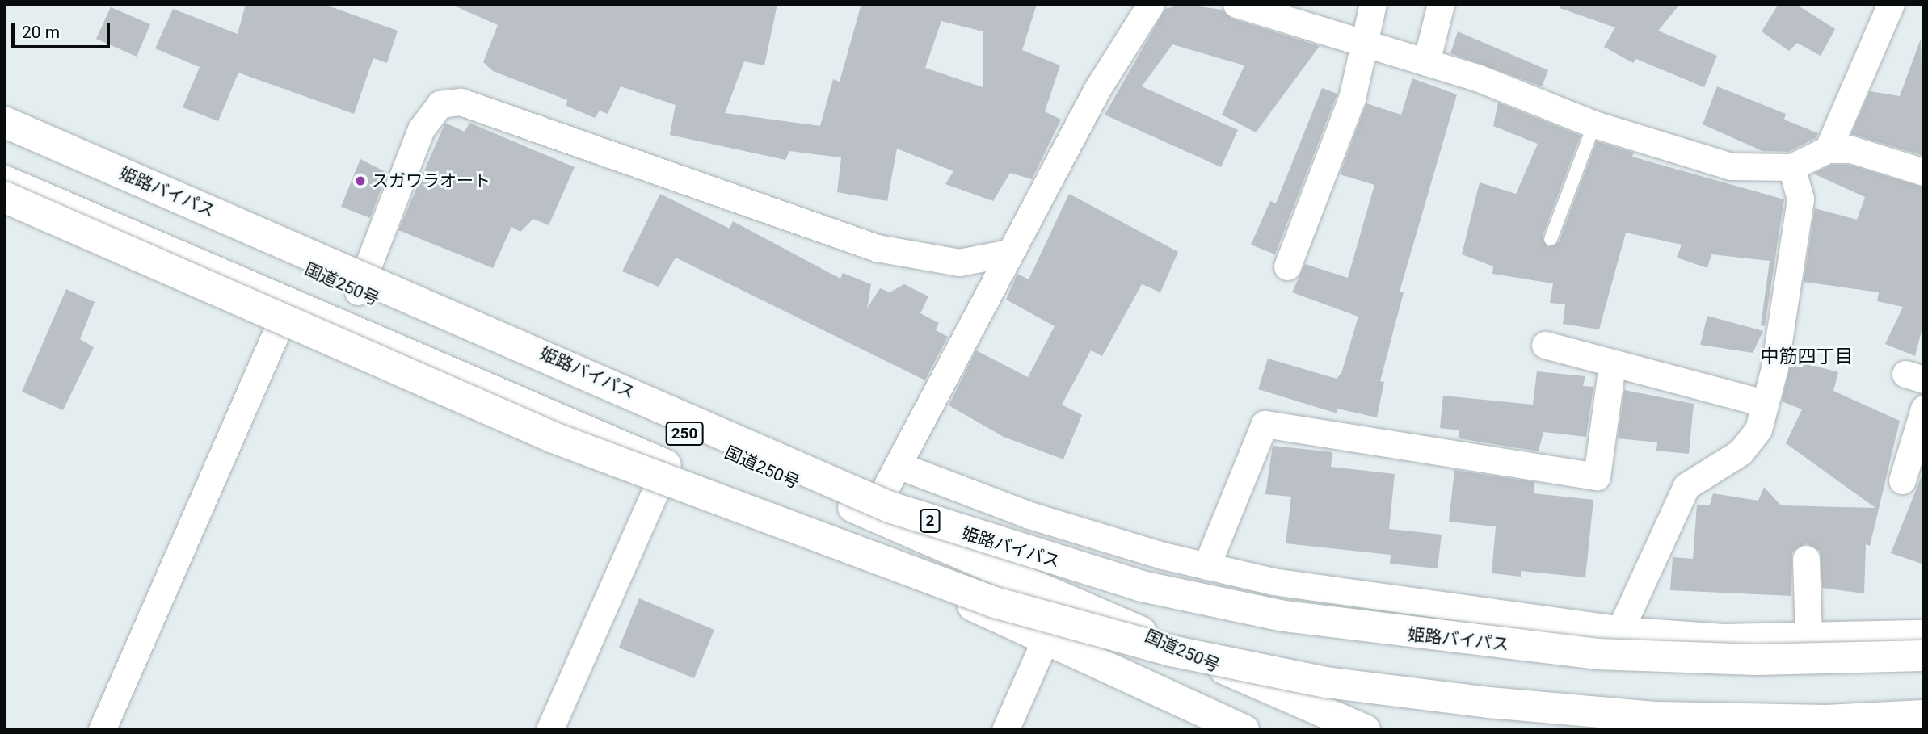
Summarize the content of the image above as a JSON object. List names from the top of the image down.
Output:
{
  "streets": {
    "highway": [
      "姫路バイパス",
      "国道250号",
      "250",
      "2"
    ]
  },
  "districts": ["中筋四丁目"],
  "places": ["スガワラオート"],
  "scale_bar": "20 m"
}
